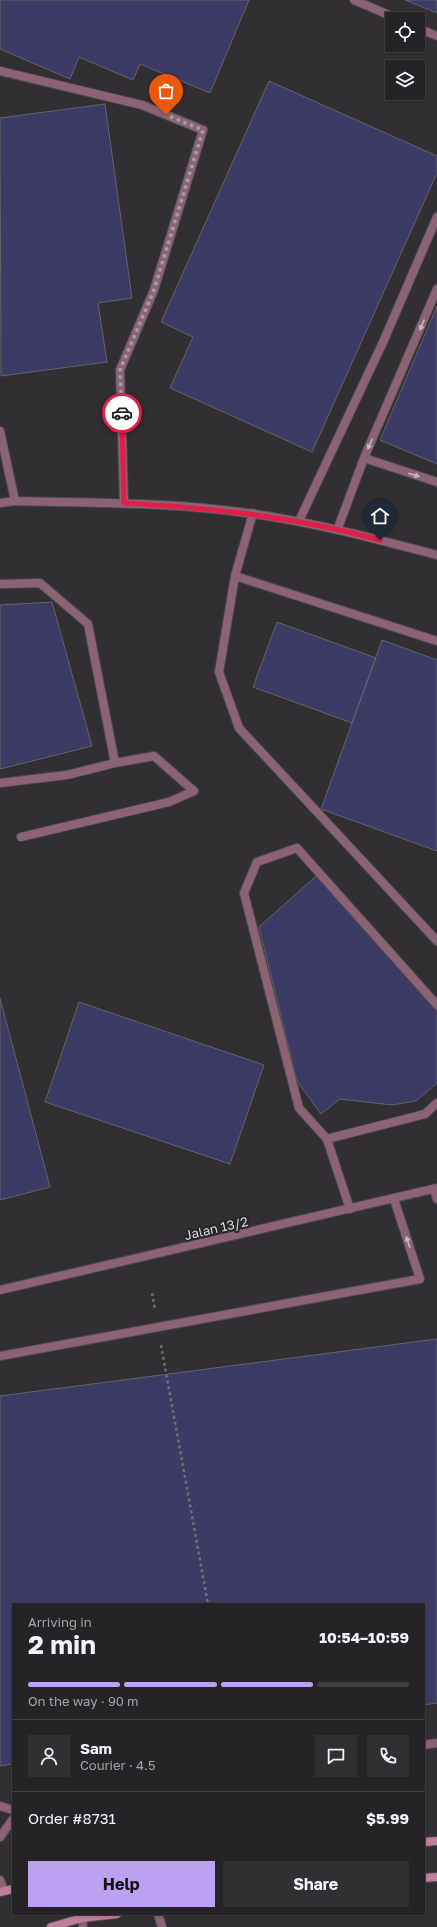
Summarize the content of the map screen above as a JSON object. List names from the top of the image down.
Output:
{
  "streets": {
    "street": ["Jalan 13/2"]
  },
  "page": {
    "heading": ["2 min", "Arriving in", "10:54–10:59"],
    "panel": [
      "Sam",
      "Courier · 4.5",
      "Order #8731",
      "$5.99"
    ],
    "bar": "On the way · 90 m",
    "buttons": ["Help", "Share"]
  }
}
